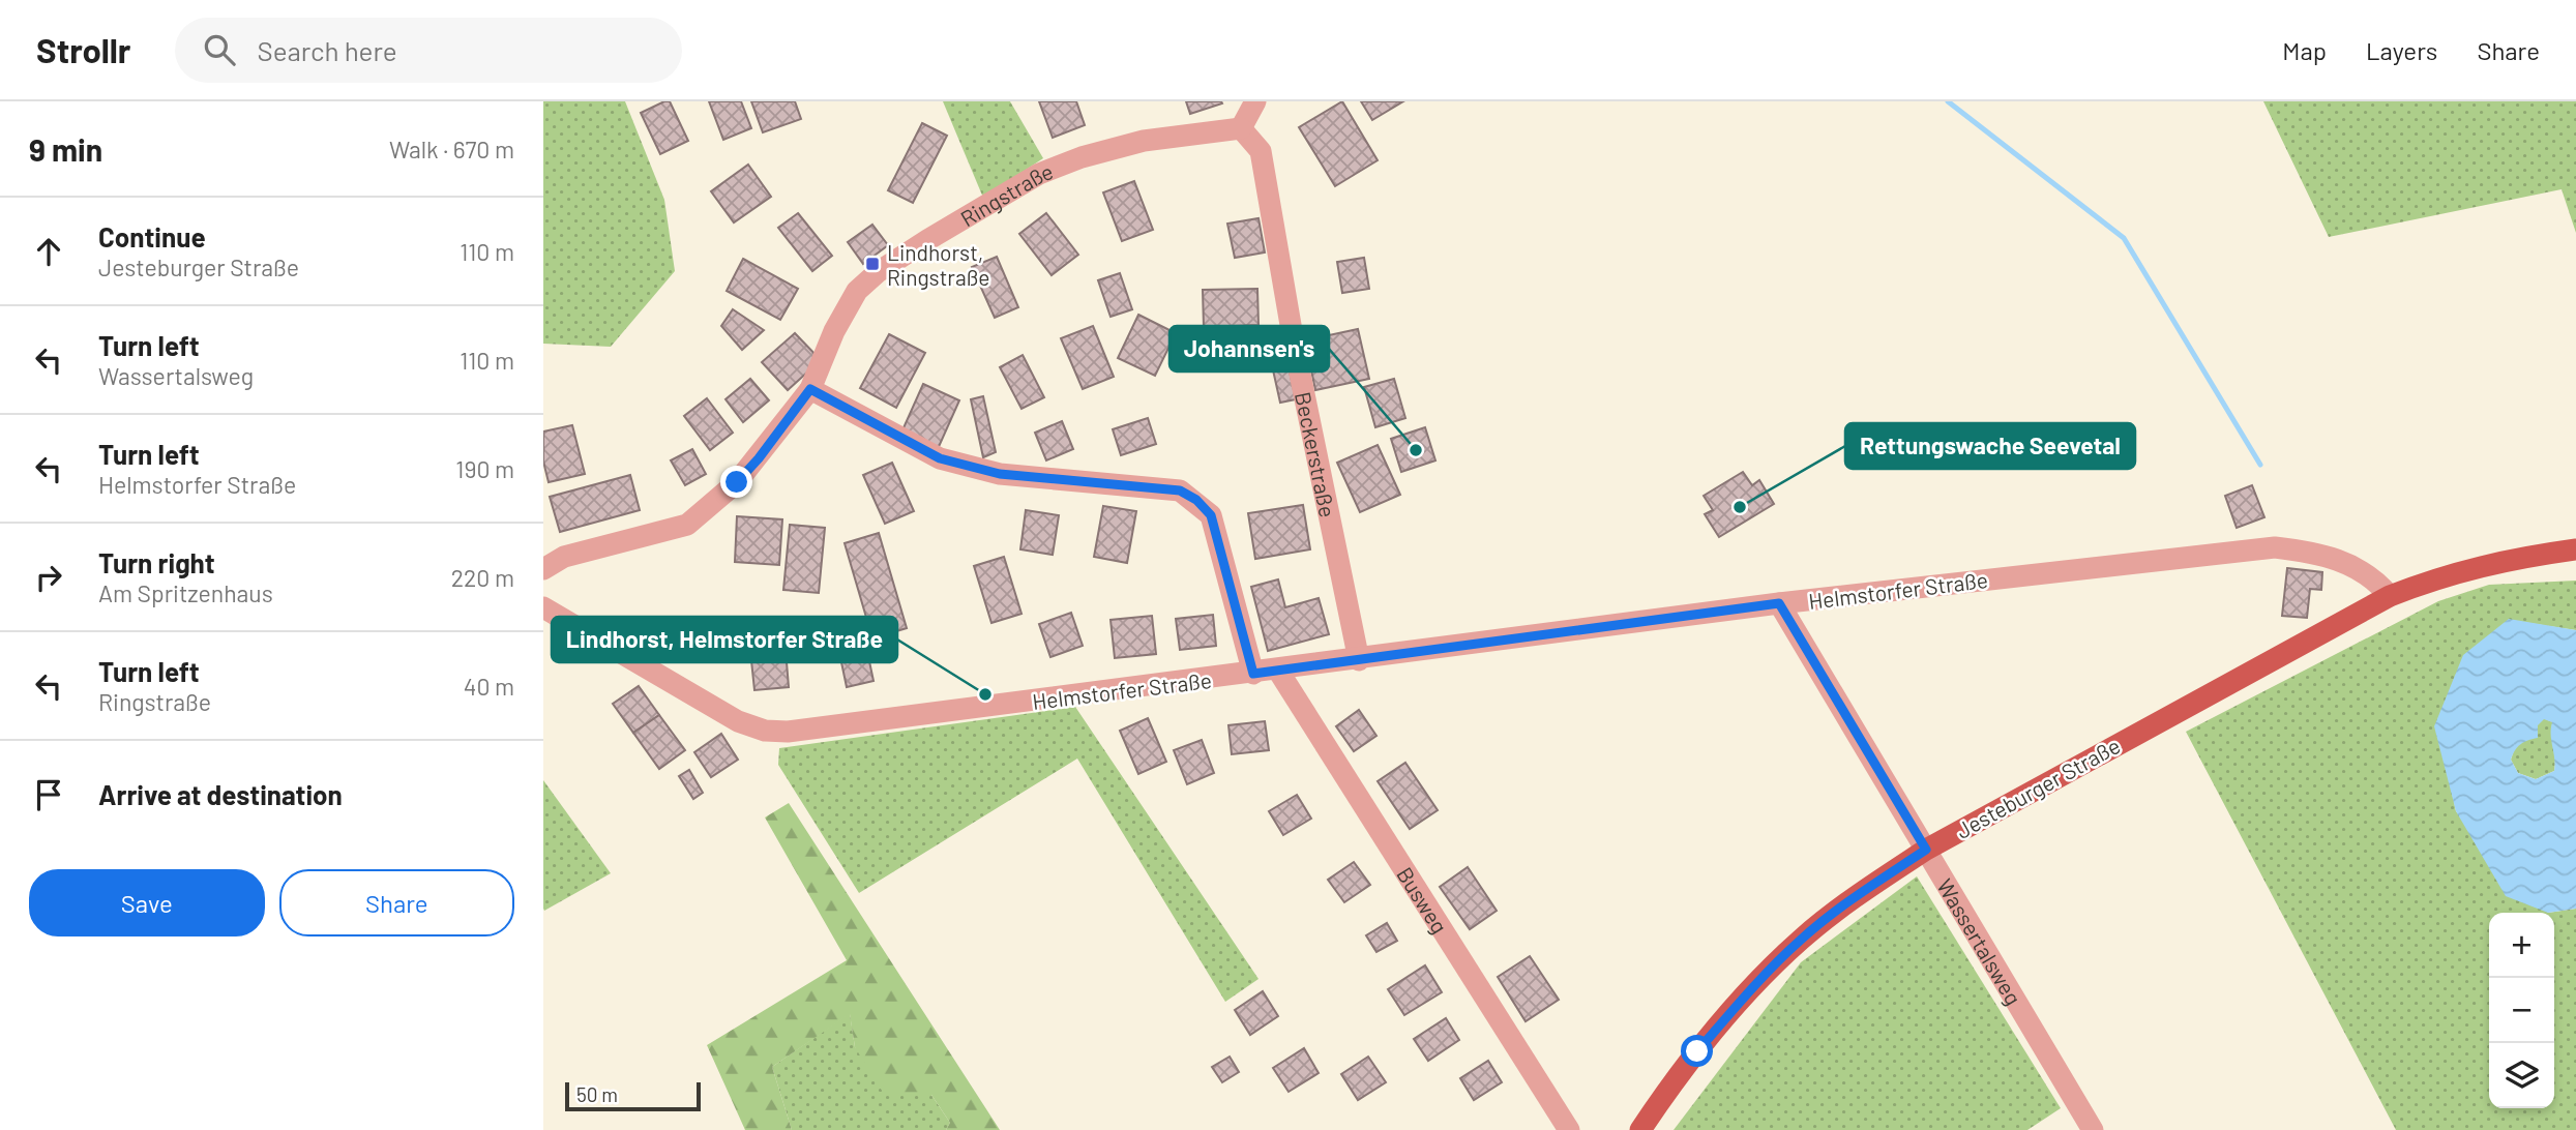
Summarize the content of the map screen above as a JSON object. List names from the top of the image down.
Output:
{
  "streets": {
    "main road": ["Jesteburger Straße"],
    "street": [
      "Ringstraße",
      "Beckerstraße",
      "Helmstorfer Straße",
      "Busweg",
      "Wassertalsweg"
    ]
  },
  "crossings": [
    ["Ringstraße", "Beckerstraße"],
    ["Beckerstraße", "Helmstorfer Straße"],
    ["Helmstorfer Straße", "Jesteburger Straße"],
    ["Helmstorfer Straße", "Busweg"],
    ["Helmstorfer Straße", "Wassertalsweg"],
    ["Jesteburger Straße", "Wassertalsweg"]
  ],
  "places": {
    "transit": ["Lindhorst, Ringstraße"],
    "other": ["Johannsen's", "Rettungswache Seevetal", "Lindhorst, Helmstorfer Straße"]
  },
  "scale_bar": "50 m",
  "page": {
    "header": "Strollr",
    "search": "Search here",
    "nav": ["Map", "Layers", "Share"],
    "heading": ["9 min", "Walk · 670 m"],
    "list": [
      ["Continue", "Jesteburger Straße", "110 m"],
      ["Turn left", "Wassertalsweg", "110 m"],
      ["Turn left", "Helmstorfer Straße", "190 m"],
      ["Turn right", "Am Spritzenhaus", "220 m"],
      ["Turn left", "Ringstraße", "40 m"],
      "Arrive at destination"
    ],
    "buttons": ["Save", "Share"],
    "map_buttons": ["+", "−"],
    "scale": "50 m"
  }
}
